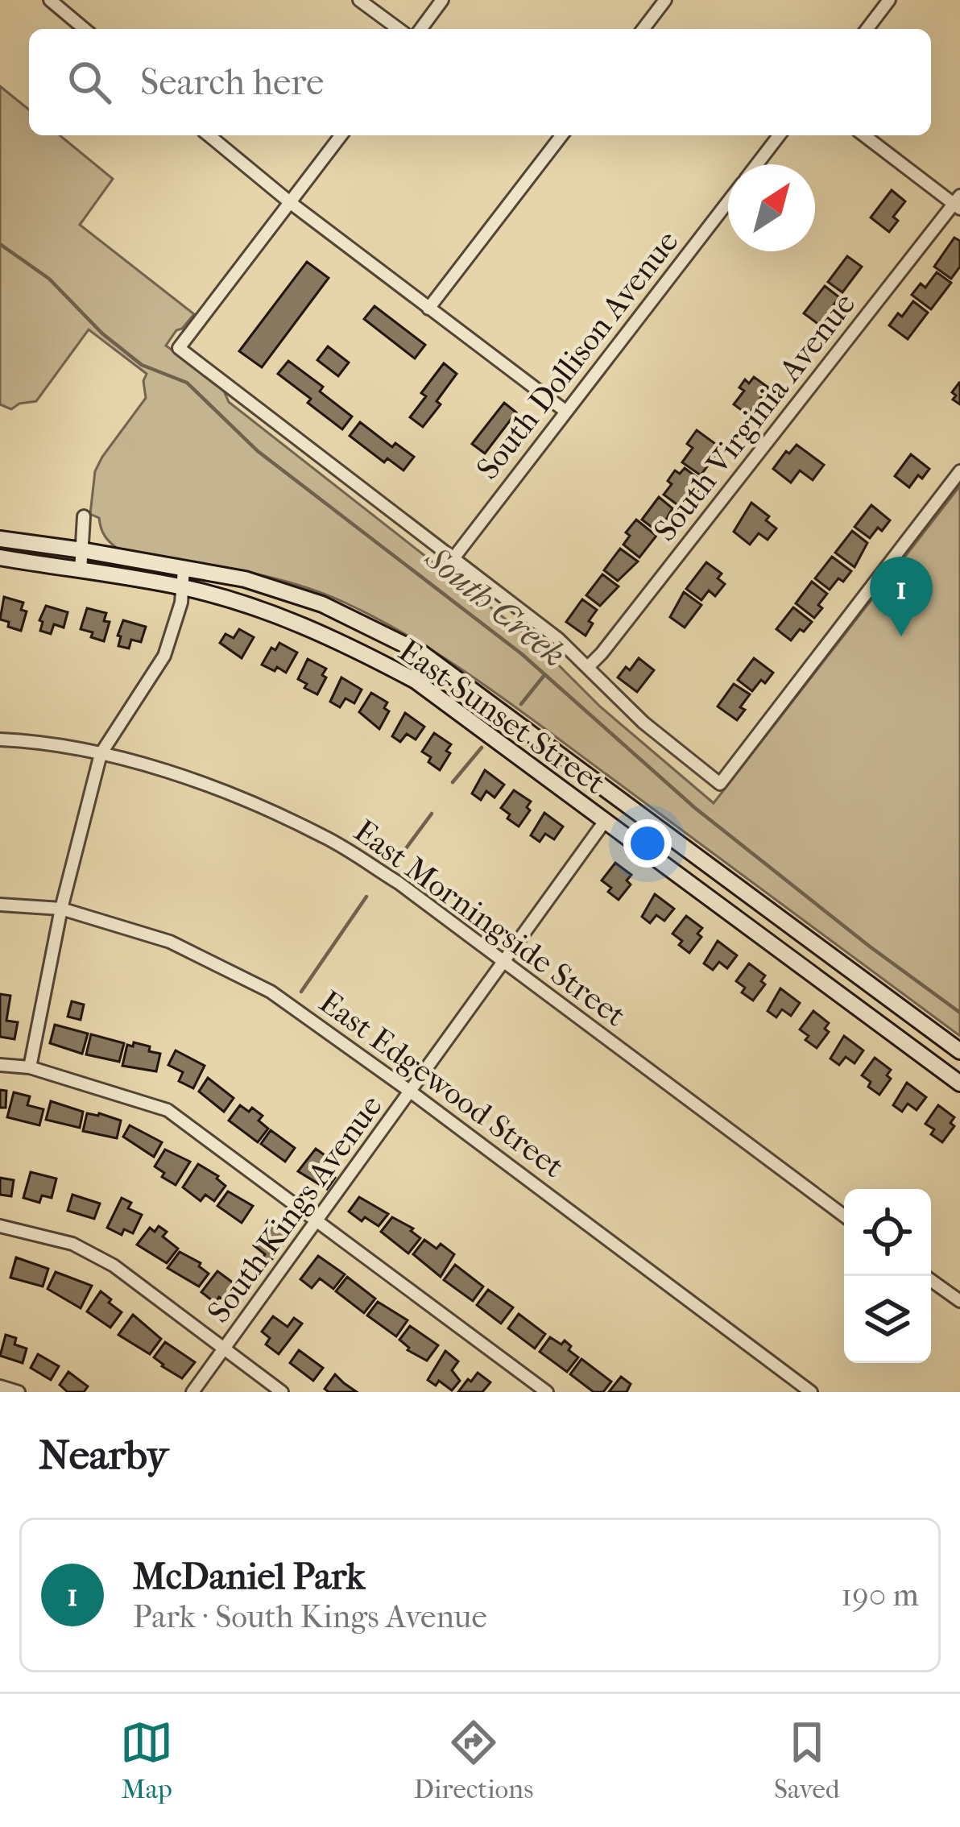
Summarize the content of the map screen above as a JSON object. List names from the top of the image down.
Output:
{
  "streets": {
    "main road": ["East Sunset Street"],
    "street": [
      "South Dollison Avenue",
      "South Virginia Avenue",
      "East Morningside Street",
      "East Edgewood Street",
      "South Kings Avenue"
    ]
  },
  "crossings": [
    ["East Sunset Street", "South Kings Avenue"],
    ["East Morningside Street", "South Kings Avenue"],
    ["East Edgewood Street", "South Kings Avenue"]
  ],
  "water": ["South Creek"],
  "north": "top right",
  "page": {
    "search": "Search here",
    "pins": "1",
    "heading": "Nearby",
    "list": [
      {
        "mark": "1",
        "name": "McDaniel Park",
        "note": "Park · South Kings Avenue",
        "value": "190 m"
      }
    ],
    "nav": ["Map", "Directions", "Saved"]
  }
}
